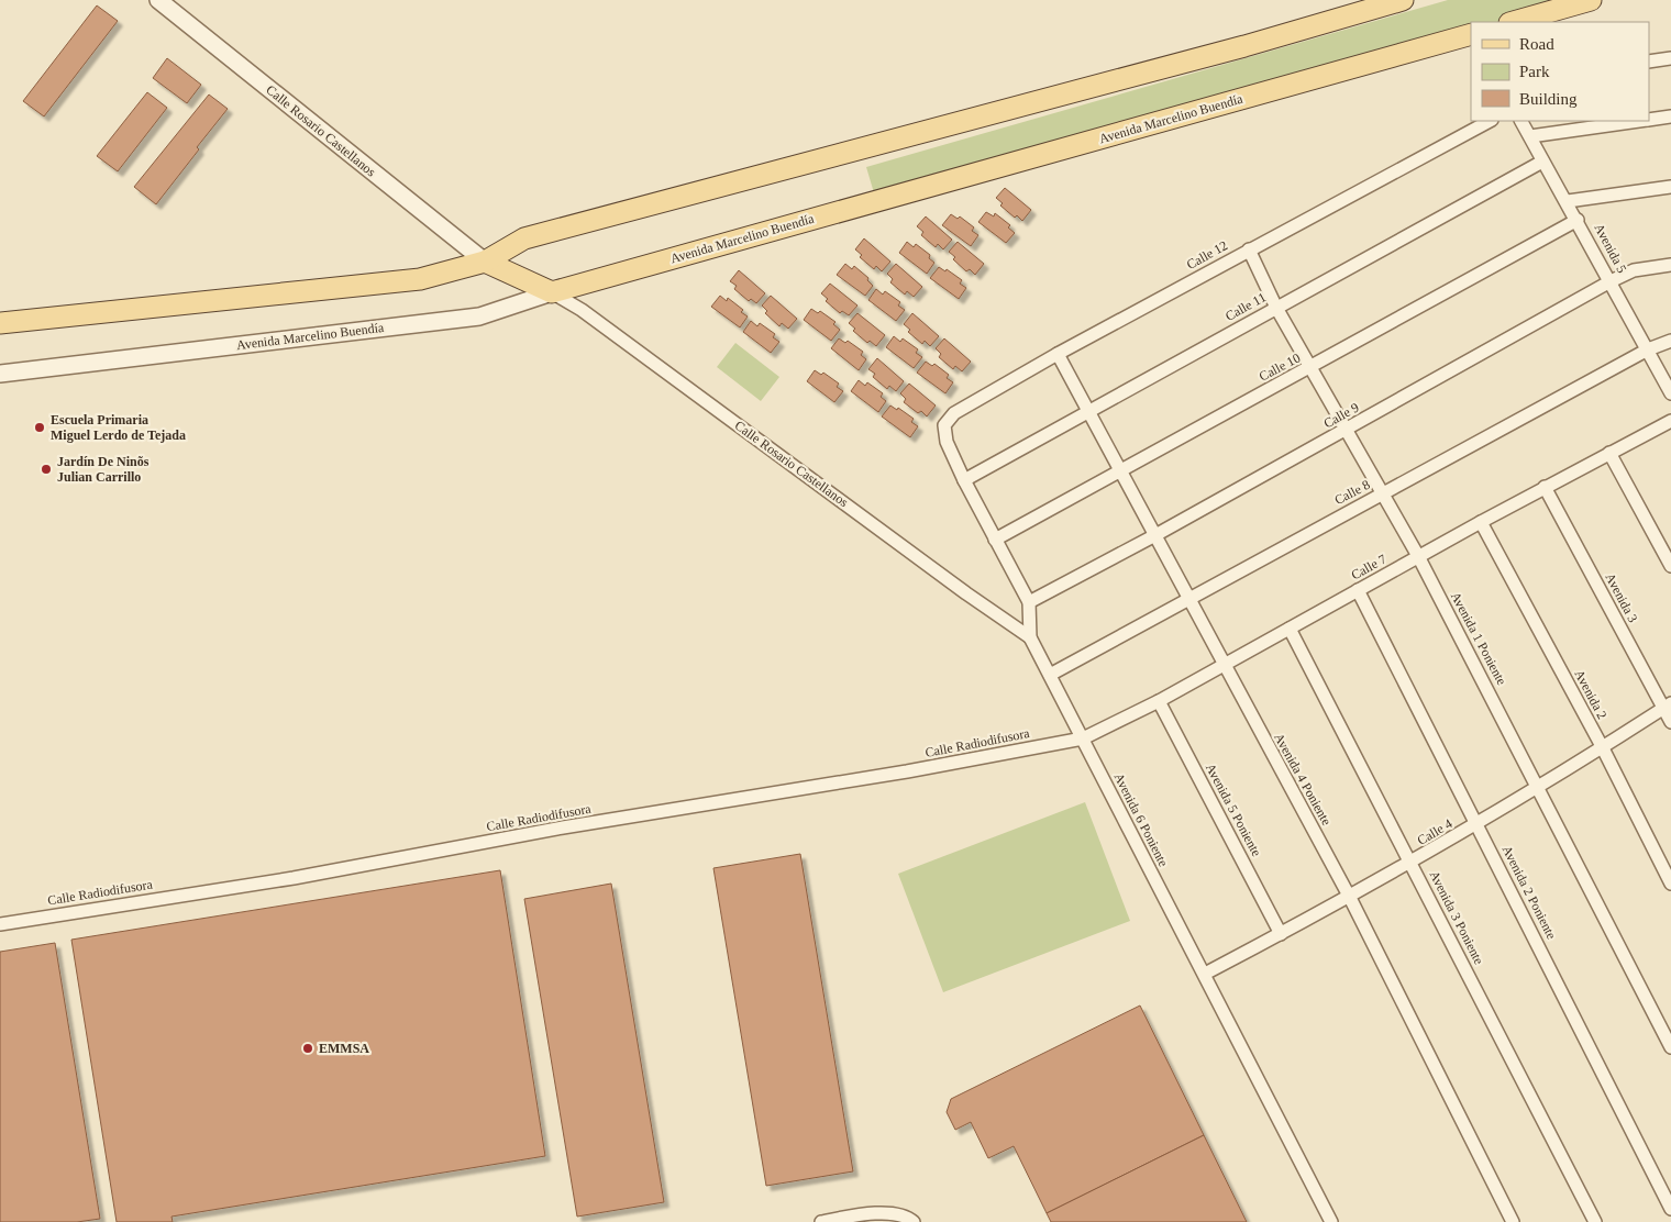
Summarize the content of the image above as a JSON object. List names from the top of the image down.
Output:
{
  "streets": {
    "main road": ["Avenida Marcelino Buendía"],
    "street": [
      "Calle Rosario Castellanos",
      "Avenida 5",
      "Calle 12",
      "Calle 11",
      "Calle 10",
      "Calle 9",
      "Calle 8",
      "Calle 7",
      "Avenida 3",
      "Avenida 1 Poniente",
      "Avenida 2",
      "Calle Radiodifusora",
      "Avenida 4 Poniente",
      "Avenida 5 Poniente",
      "Avenida 6 Poniente",
      "Calle 4",
      "Avenida 2 Poniente",
      "Avenida 3 Poniente"
    ]
  },
  "crossings": [
    ["Avenida Marcelino Buendía", "Calle Rosario Castellanos"],
    ["Calle Rosario Castellanos", "Avenida 6 Poniente"],
    ["Avenida 5", "Calle 11"],
    ["Avenida 5", "Calle 10"],
    ["Avenida 5", "Calle 9"],
    ["Avenida 5", "Calle 8"],
    ["Calle 12", "Avenida 1 Poniente"],
    ["Calle 12", "Avenida 4 Poniente"],
    ["Calle 12", "Avenida 6 Poniente"],
    ["Calle 11", "Avenida 1 Poniente"],
    ["Calle 11", "Avenida 4 Poniente"],
    ["Calle 11", "Avenida 6 Poniente"],
    ["Calle 10", "Avenida 1 Poniente"],
    ["Calle 10", "Avenida 4 Poniente"],
    ["Calle 10", "Avenida 6 Poniente"],
    ["Calle 9", "Avenida 1 Poniente"],
    ["Calle 9", "Avenida 4 Poniente"],
    ["Calle 9", "Avenida 6 Poniente"],
    ["Calle 8", "Avenida 1 Poniente"],
    ["Calle 8", "Avenida 4 Poniente"],
    ["Calle 8", "Avenida 6 Poniente"],
    ["Calle 7", "Avenida 3"],
    ["Calle 7", "Avenida 1 Poniente"],
    ["Calle 7", "Avenida 2"],
    ["Calle 7", "Calle Radiodifusora"],
    ["Calle 7", "Avenida 4 Poniente"],
    ["Calle 7", "Avenida 5 Poniente"],
    ["Calle 7", "Avenida 6 Poniente"],
    ["Calle 7", "Avenida 2 Poniente"],
    ["Calle 7", "Avenida 3 Poniente"],
    ["Avenida 3", "Calle 4"],
    ["Avenida 1 Poniente", "Calle 4"],
    ["Avenida 2", "Calle 4"],
    ["Calle Radiodifusora", "Avenida 6 Poniente"],
    ["Avenida 4 Poniente", "Calle 4"],
    ["Avenida 5 Poniente", "Calle 4"],
    ["Avenida 6 Poniente", "Calle 4"],
    ["Calle 4", "Avenida 2 Poniente"],
    ["Calle 4", "Avenida 3 Poniente"]
  ],
  "places": ["Escuela Primaria Miguel Lerdo de Tejada", "Jardín De Ninõs Julian Carrillo", "EMMSA"],
  "legend": ["Road", "Park", "Building"]
}
